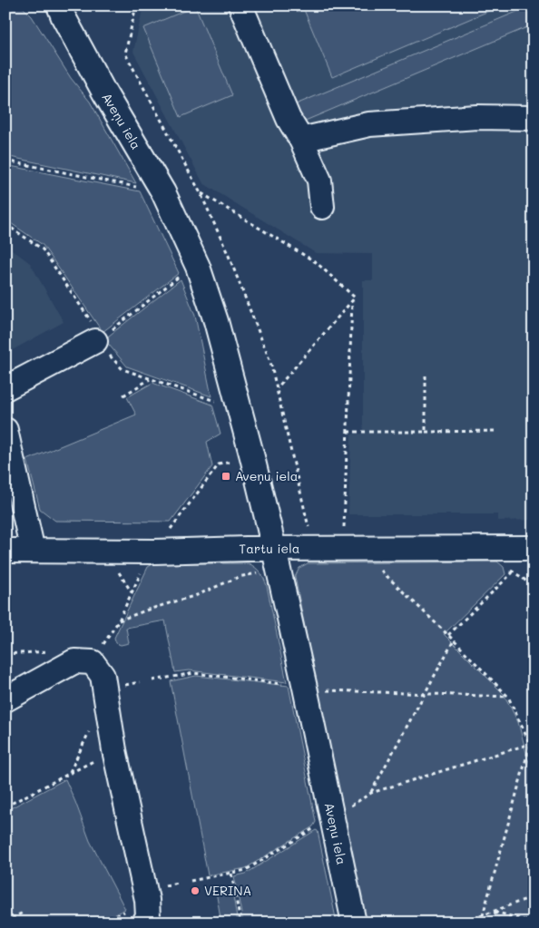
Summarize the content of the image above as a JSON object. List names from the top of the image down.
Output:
{
  "streets": {
    "street": ["Aveņu iela", "Tartu iela"]
  },
  "crossings": [
    ["Aveņu iela", "Tartu iela"]
  ],
  "places": {
    "transit": ["Aveņu iela"],
    "other": ["VERINA"]
  }
}
